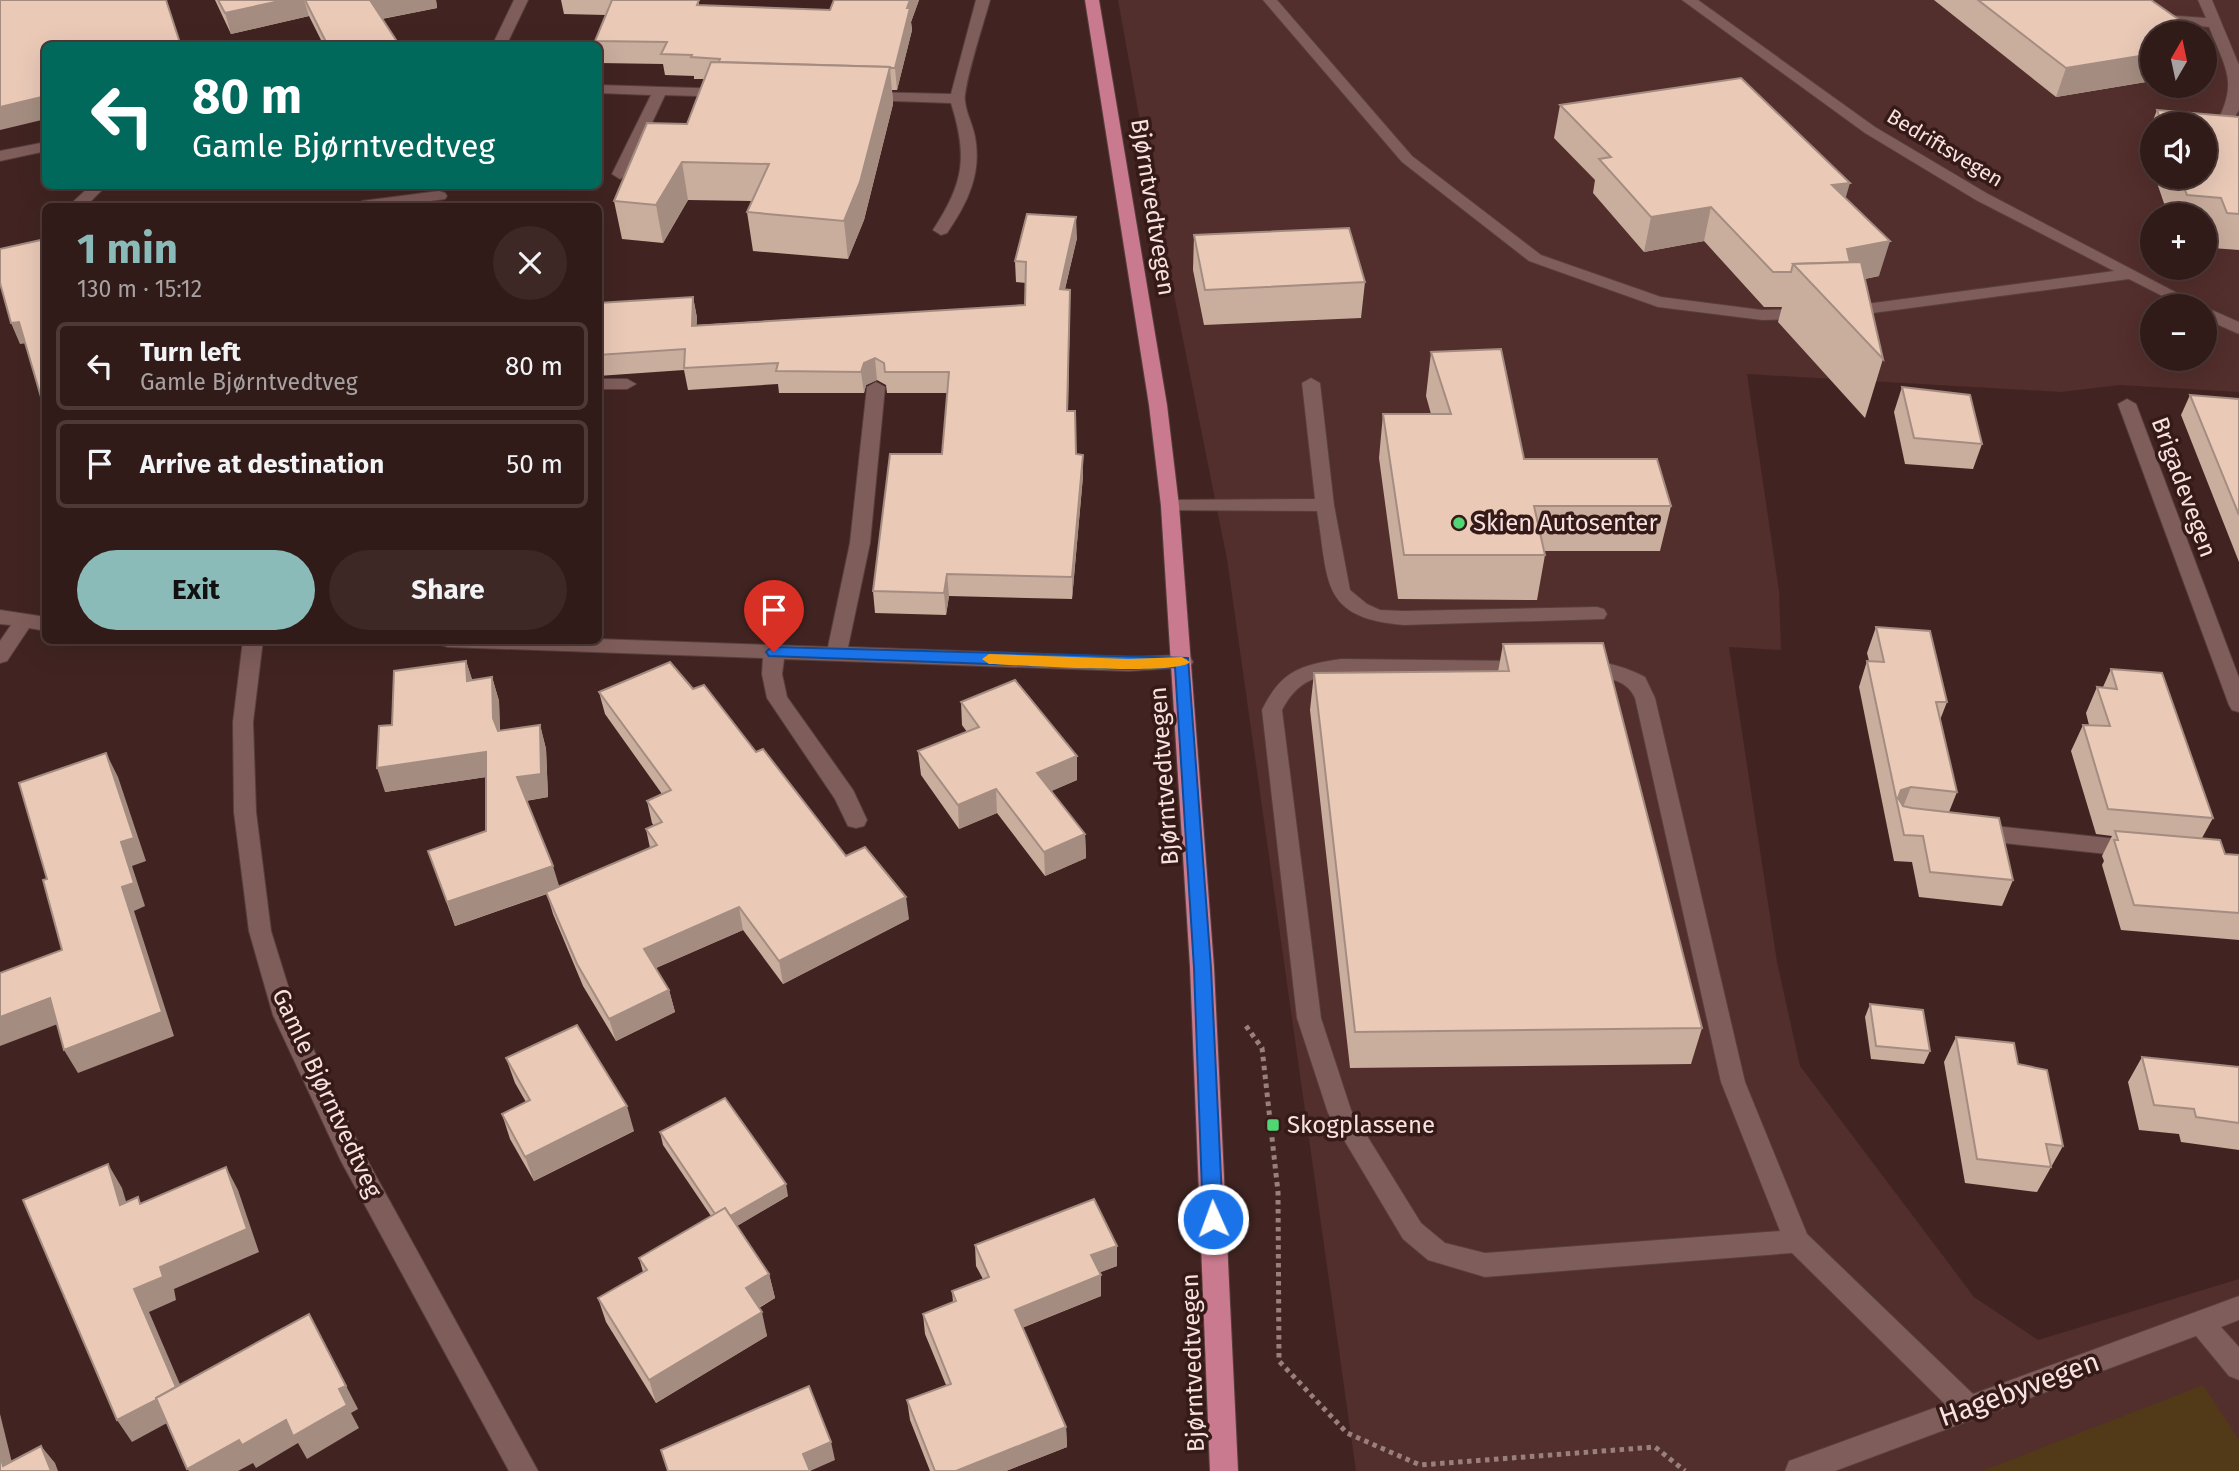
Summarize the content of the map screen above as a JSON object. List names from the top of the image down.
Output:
{
  "streets": {
    "main road": ["Bjørntvedtvegen"],
    "street": [
      "Bedriftsvegen",
      "Brigadevegen",
      "Gamle Bjørntvedtveg",
      "Hagebyvegen"
    ]
  },
  "places": {
    "other": ["Skien Autosenter"],
    "transit": ["Skogplassene"]
  },
  "north": "top",
  "page": {
    "map_buttons": ["+", "−"],
    "turn": ["80 m", "Gamle Bjørntvedtveg"],
    "heading": ["1 min", "130 m · 15:12"],
    "list": [
      {
        "name": "Turn left",
        "note": "Gamle Bjørntvedtveg",
        "value": "80 m"
      },
      {
        "name": "Arrive at destination",
        "value": "50 m"
      }
    ],
    "buttons": ["Exit", "Share"]
  }
}
